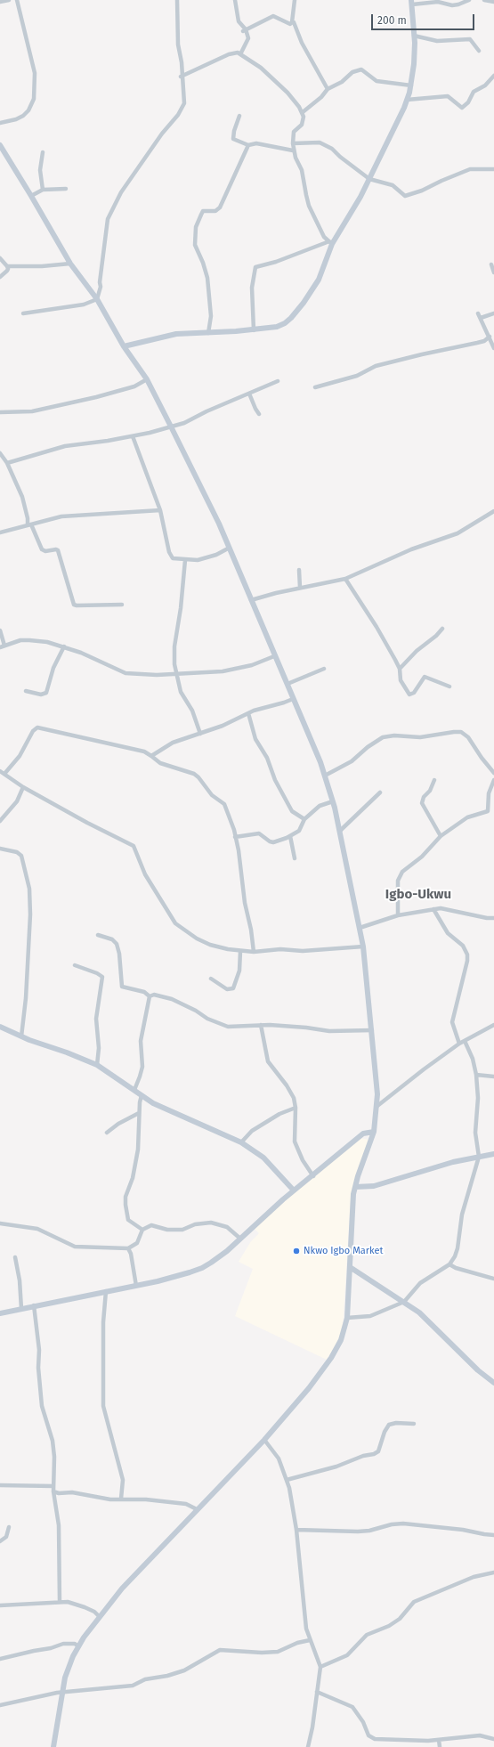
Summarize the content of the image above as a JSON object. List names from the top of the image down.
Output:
{
  "districts": ["Igbo-Ukwu"],
  "places": ["Nkwo Igbo Market"],
  "scale_bar": "200 m"
}
